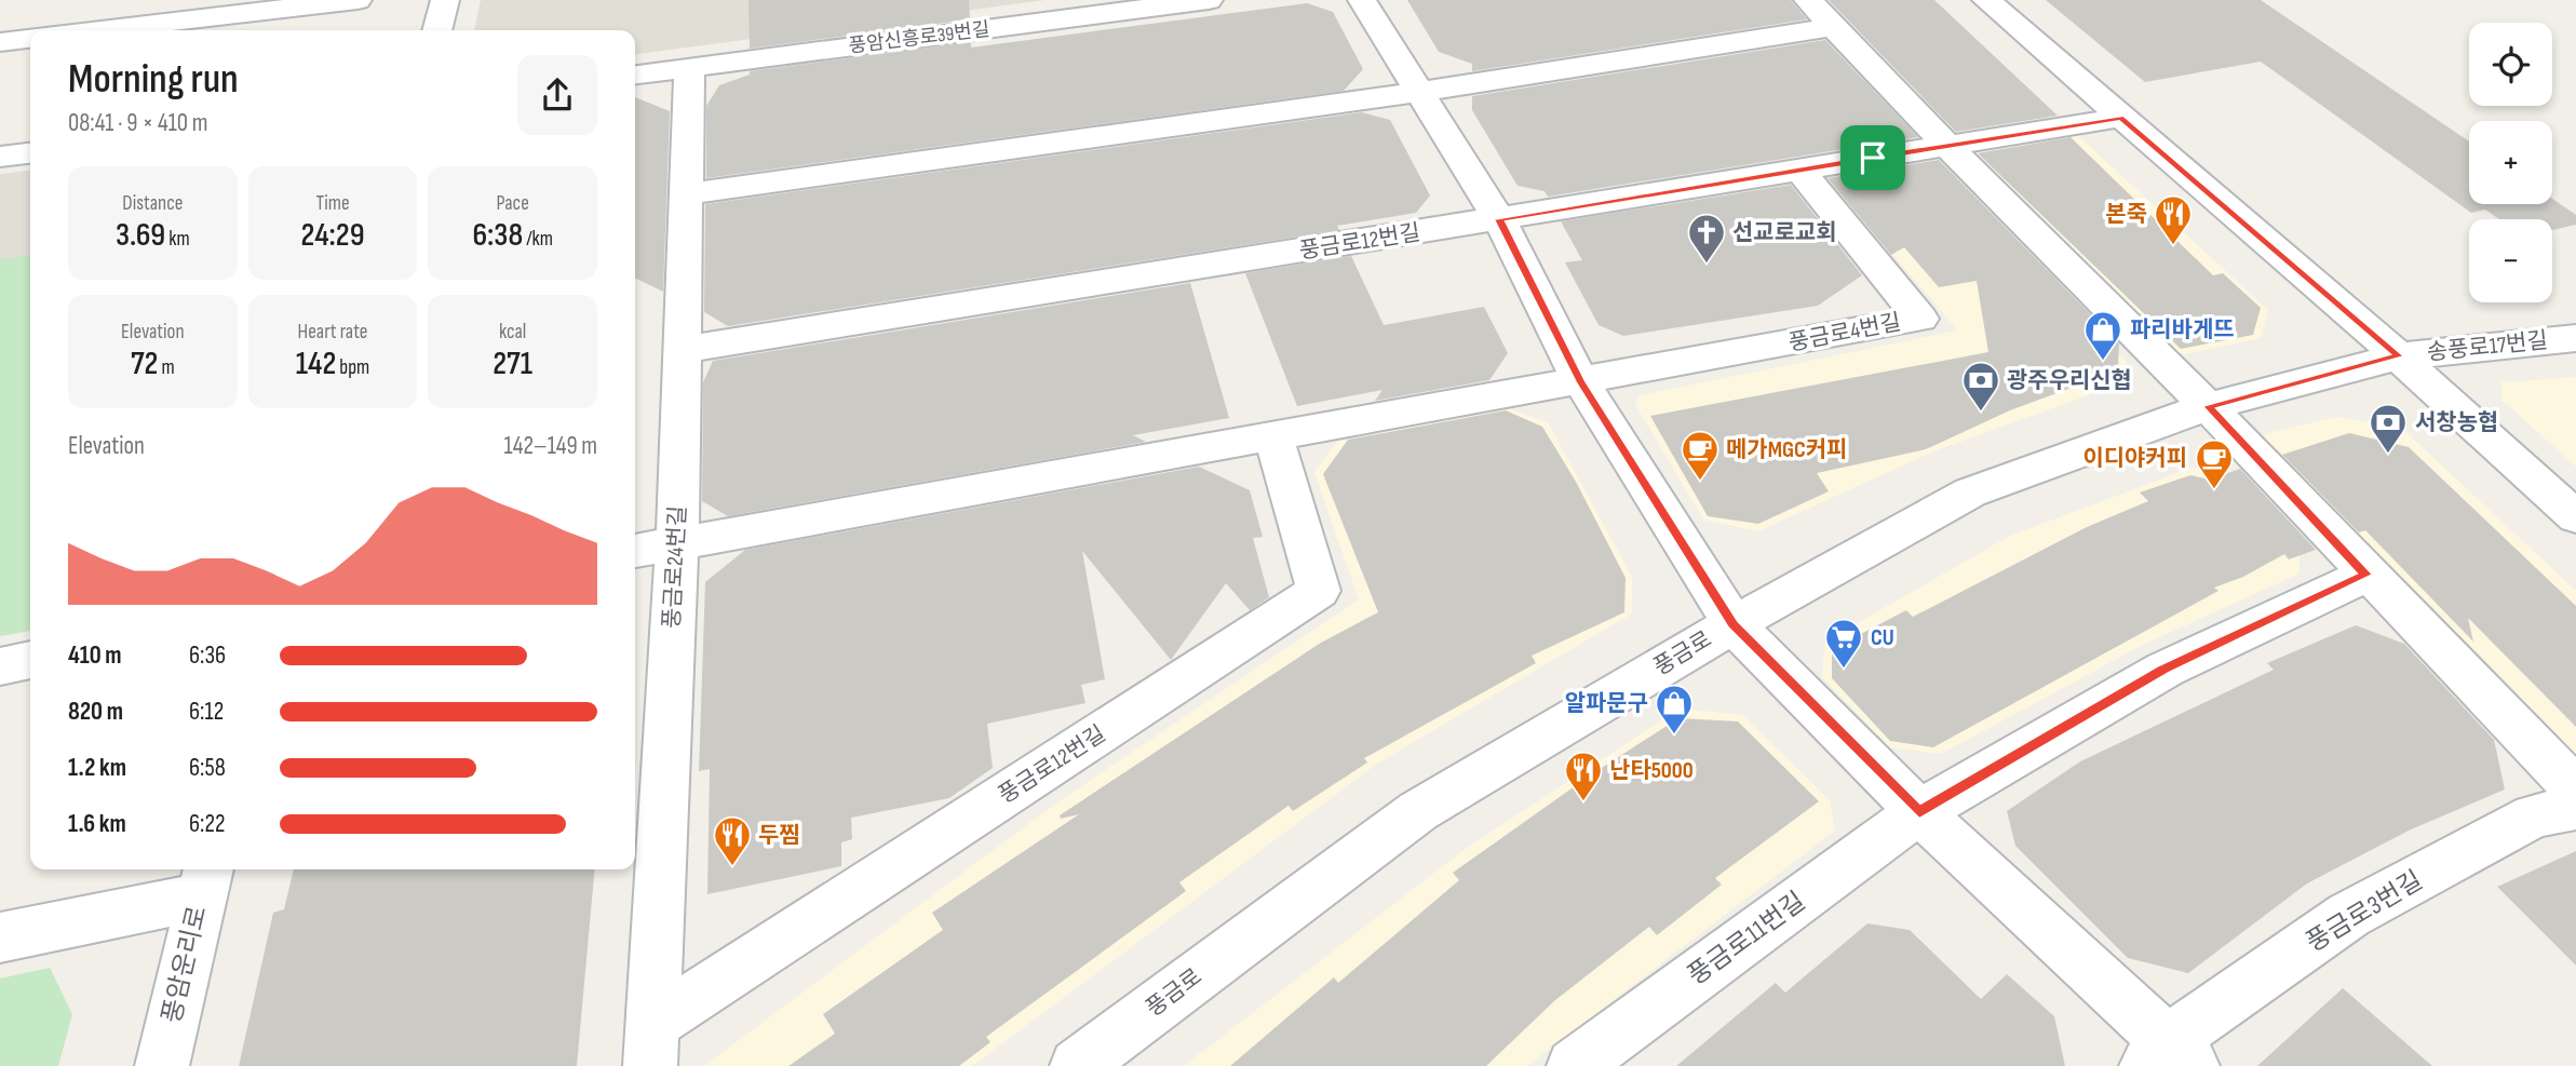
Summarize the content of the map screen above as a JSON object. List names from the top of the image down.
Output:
{
  "streets": {
    "street": [
      "풍암신흥로39번길",
      "풍금로12번길",
      "풍금로4번길",
      "송풍로17번길",
      "풍금로24번길",
      "풍금로",
      "풍금로3번길",
      "풍금로11번길",
      "풍암운리로"
    ]
  },
  "crossings": [
    ["풍암신흥로39번길", "풍금로24번길"],
    ["풍금로12번길", "풍금로24번길"],
    ["송풍로17번길", "풍금로"]
  ],
  "places": {
    "restaurant": ["본죽", "난타5000", "두찜"],
    "church": ["선교로교회"],
    "shop": ["파리바게뜨", "알파문구"],
    "bank": ["광주우리신협", "서창농협"],
    "cafe": ["메가MGC커피", "이디야커피"],
    "supermarket": ["CU"]
  },
  "page": {
    "map_buttons": ["+", "−"],
    "heading": ["Morning run", "08:41 · 9 × 410 m"],
    "stats": [
      ["Distance", "3.69 km"],
      ["Time", "24:29"],
      ["Pace", "6:38 /km"],
      ["Elevation", "72 m"],
      ["Heart rate", "142 bpm"],
      ["kcal", "271"]
    ],
    "chart": ["Elevation", "142–149 m"],
    "list": [
      {
        "name": "410 m",
        "note": "6:36"
      },
      {
        "name": "820 m",
        "note": "6:12"
      },
      {
        "name": "1.2 km",
        "note": "6:58"
      },
      {
        "name": "1.6 km",
        "note": "6:22"
      }
    ]
  }
}
